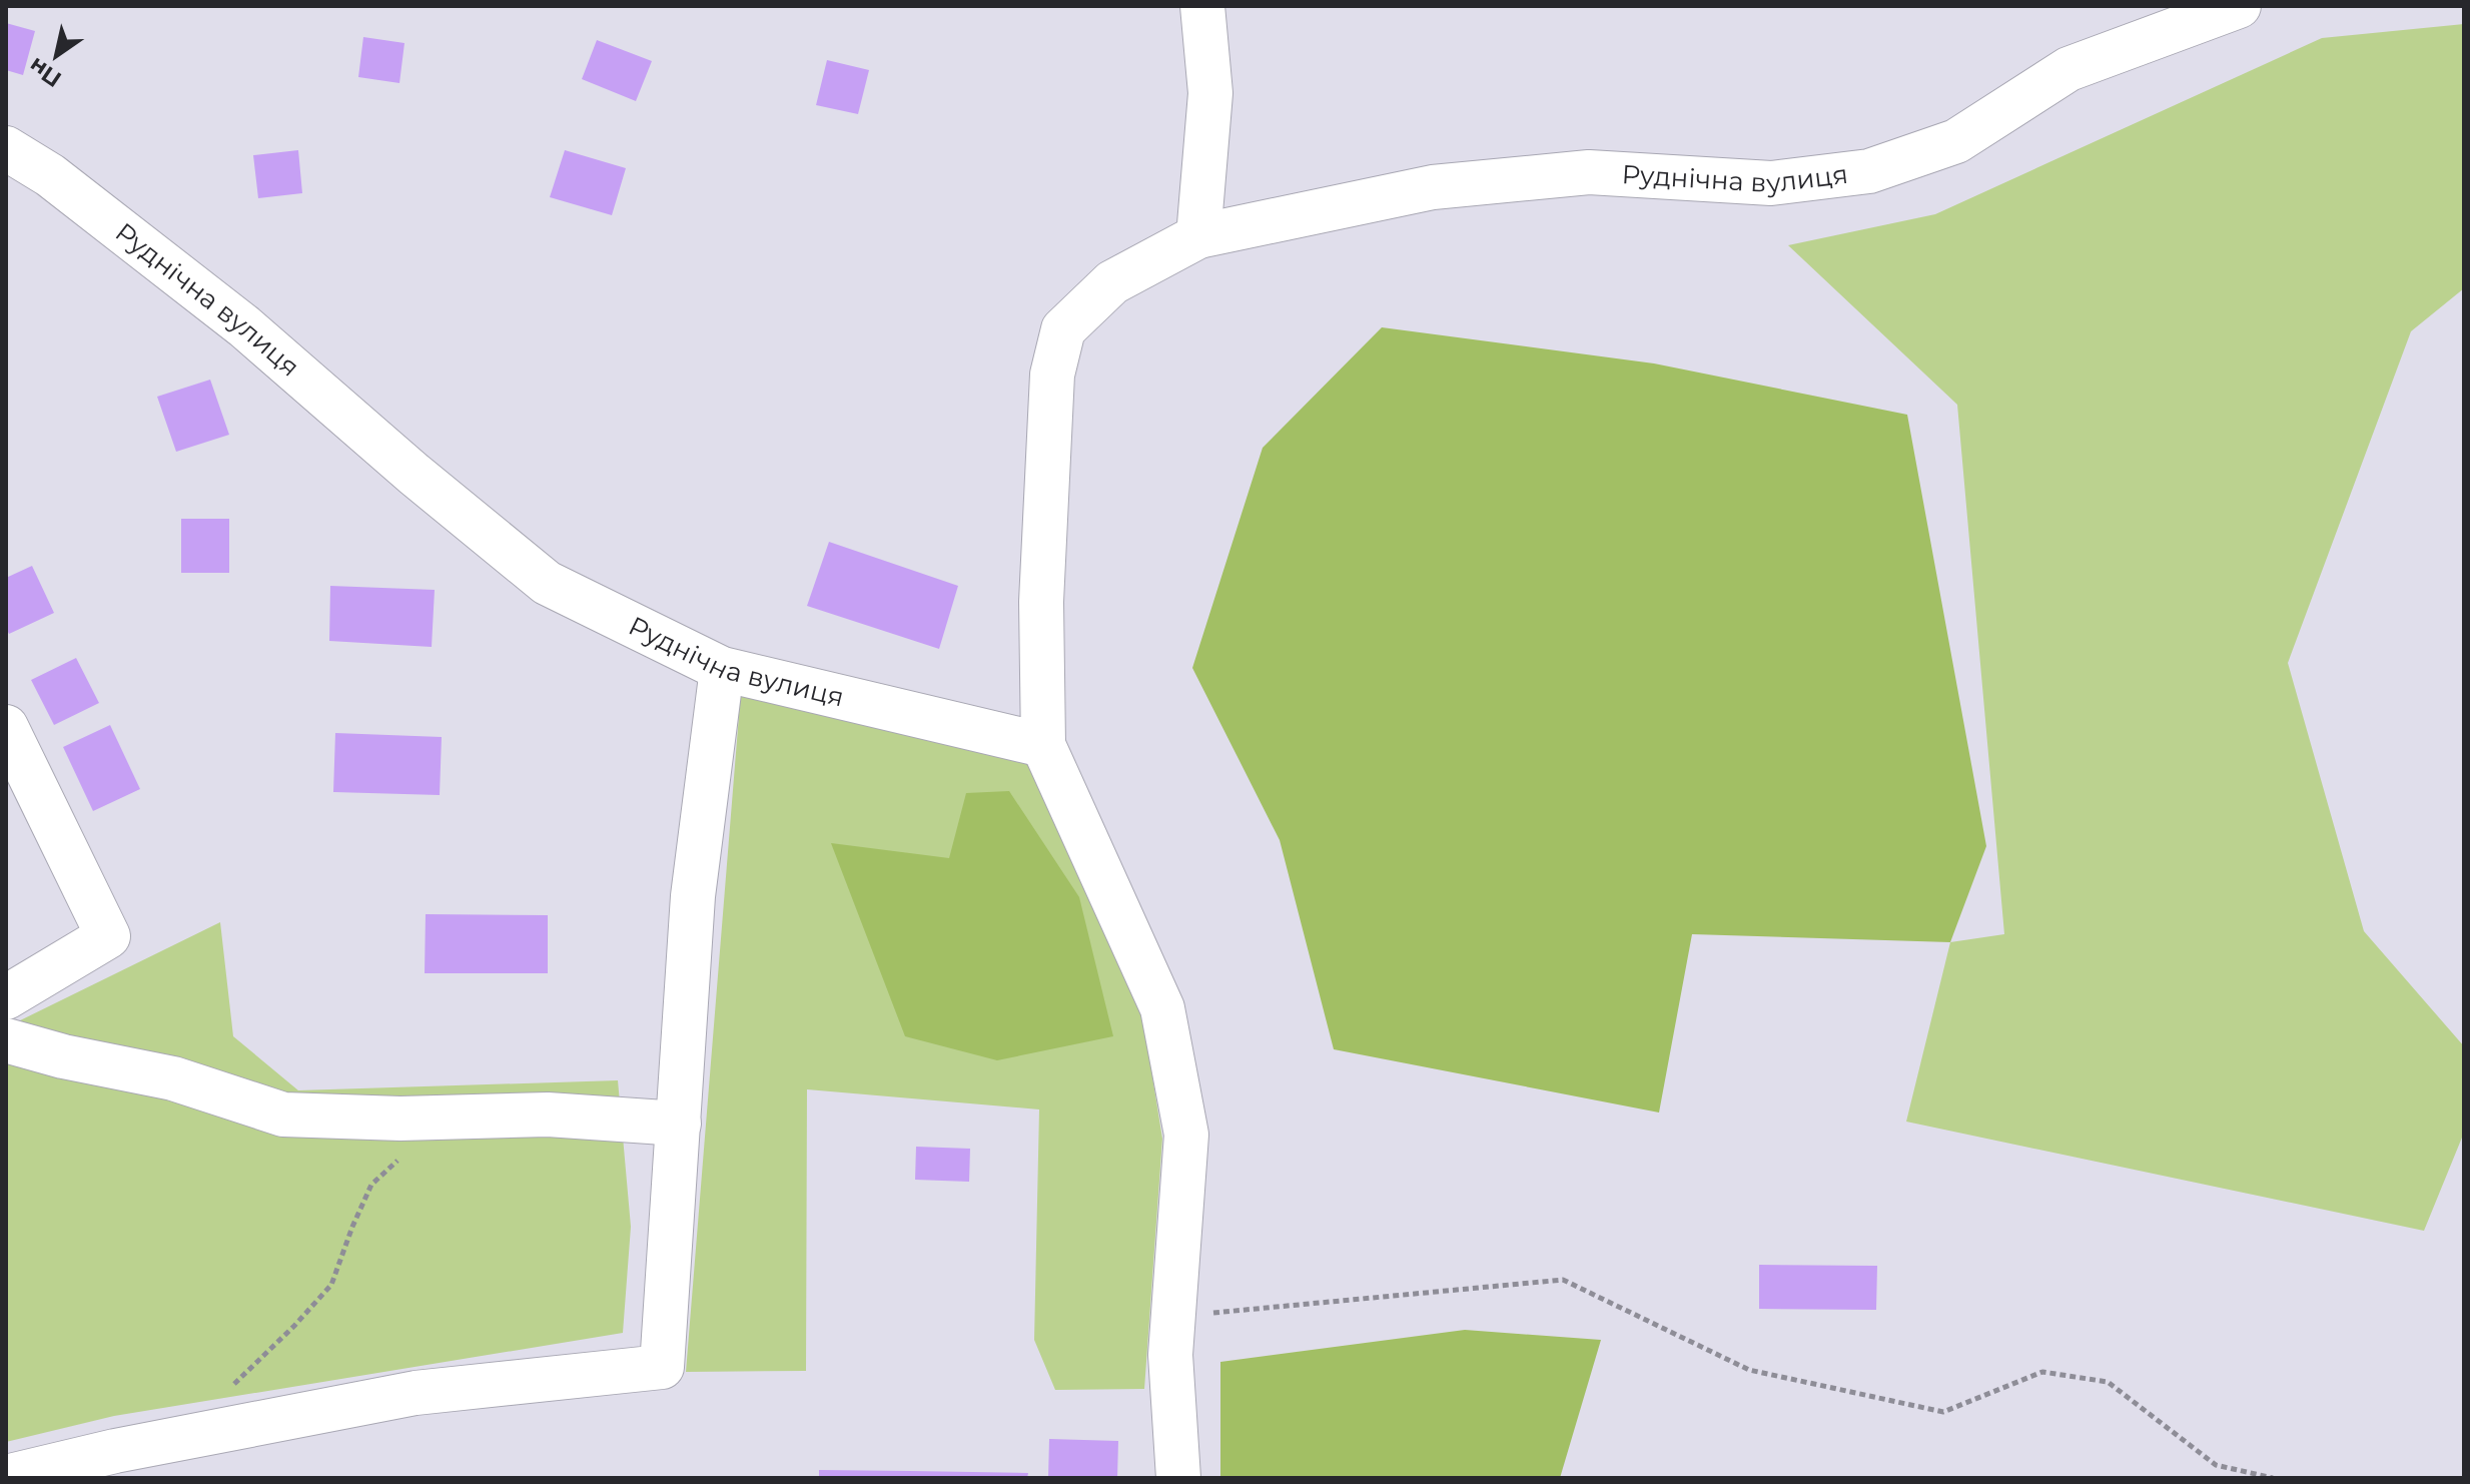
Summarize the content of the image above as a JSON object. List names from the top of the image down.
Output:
{
  "streets": {
    "street": ["Руднічна вулиця"]
  },
  "north": "bottom left"
}
